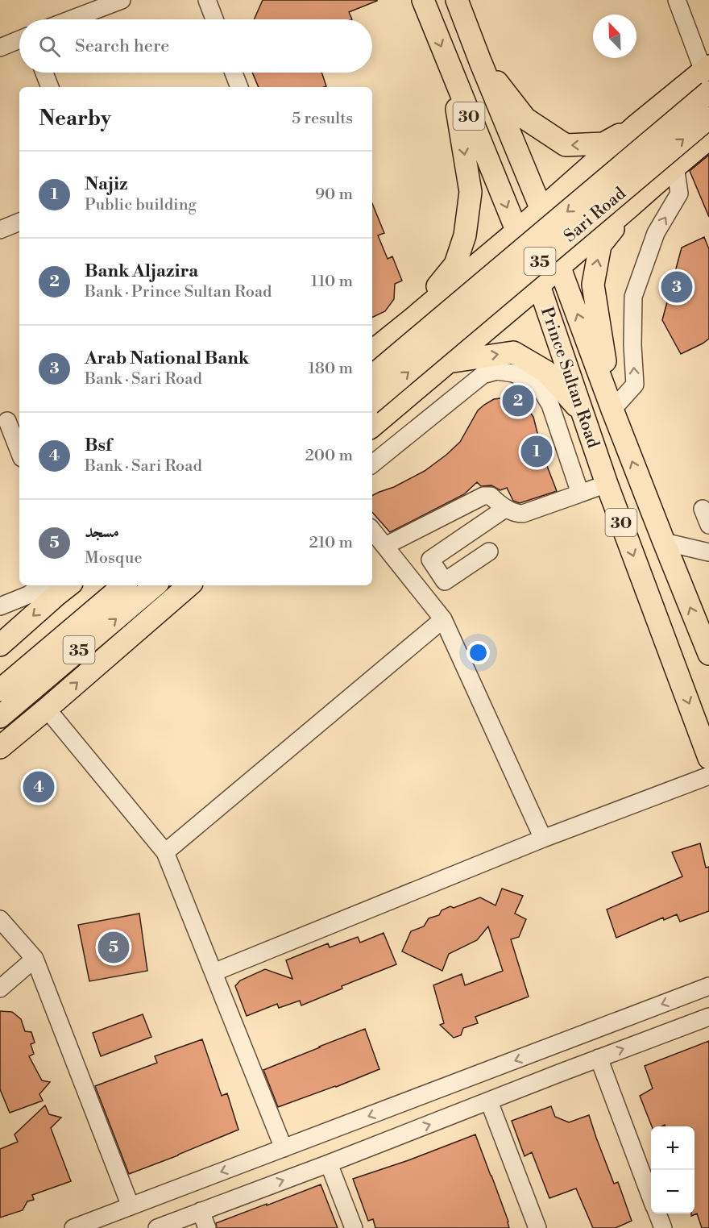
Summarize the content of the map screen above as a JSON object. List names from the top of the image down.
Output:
{
  "streets": {
    "main road": [
      "30",
      "Sari Road",
      "35",
      "Prince Sultan Road"
    ]
  },
  "crossings": [
    ["Sari Road", "Prince Sultan Road"]
  ],
  "north": "top left",
  "page": {
    "search": "Search here",
    "heading": ["Nearby", "5 results"],
    "list": [
      {
        "mark": "1",
        "name": "Najiz",
        "note": "Public building",
        "value": "90 m"
      },
      {
        "mark": "2",
        "name": "Bank Aljazira",
        "note": "Bank · Prince Sultan Road",
        "value": "110 m"
      },
      {
        "mark": "3",
        "name": "Arab National Bank",
        "note": "Bank · Sari Road",
        "value": "180 m"
      },
      {
        "mark": "4",
        "name": "Bsf",
        "note": "Bank · Sari Road",
        "value": "200 m"
      },
      {
        "mark": "5",
        "name": "مسجد",
        "note": "Mosque",
        "value": "210 m"
      }
    ],
    "pins": [
      "3",
      "2",
      "1",
      "4",
      "5"
    ],
    "map_buttons": ["+", "−"]
  }
}
